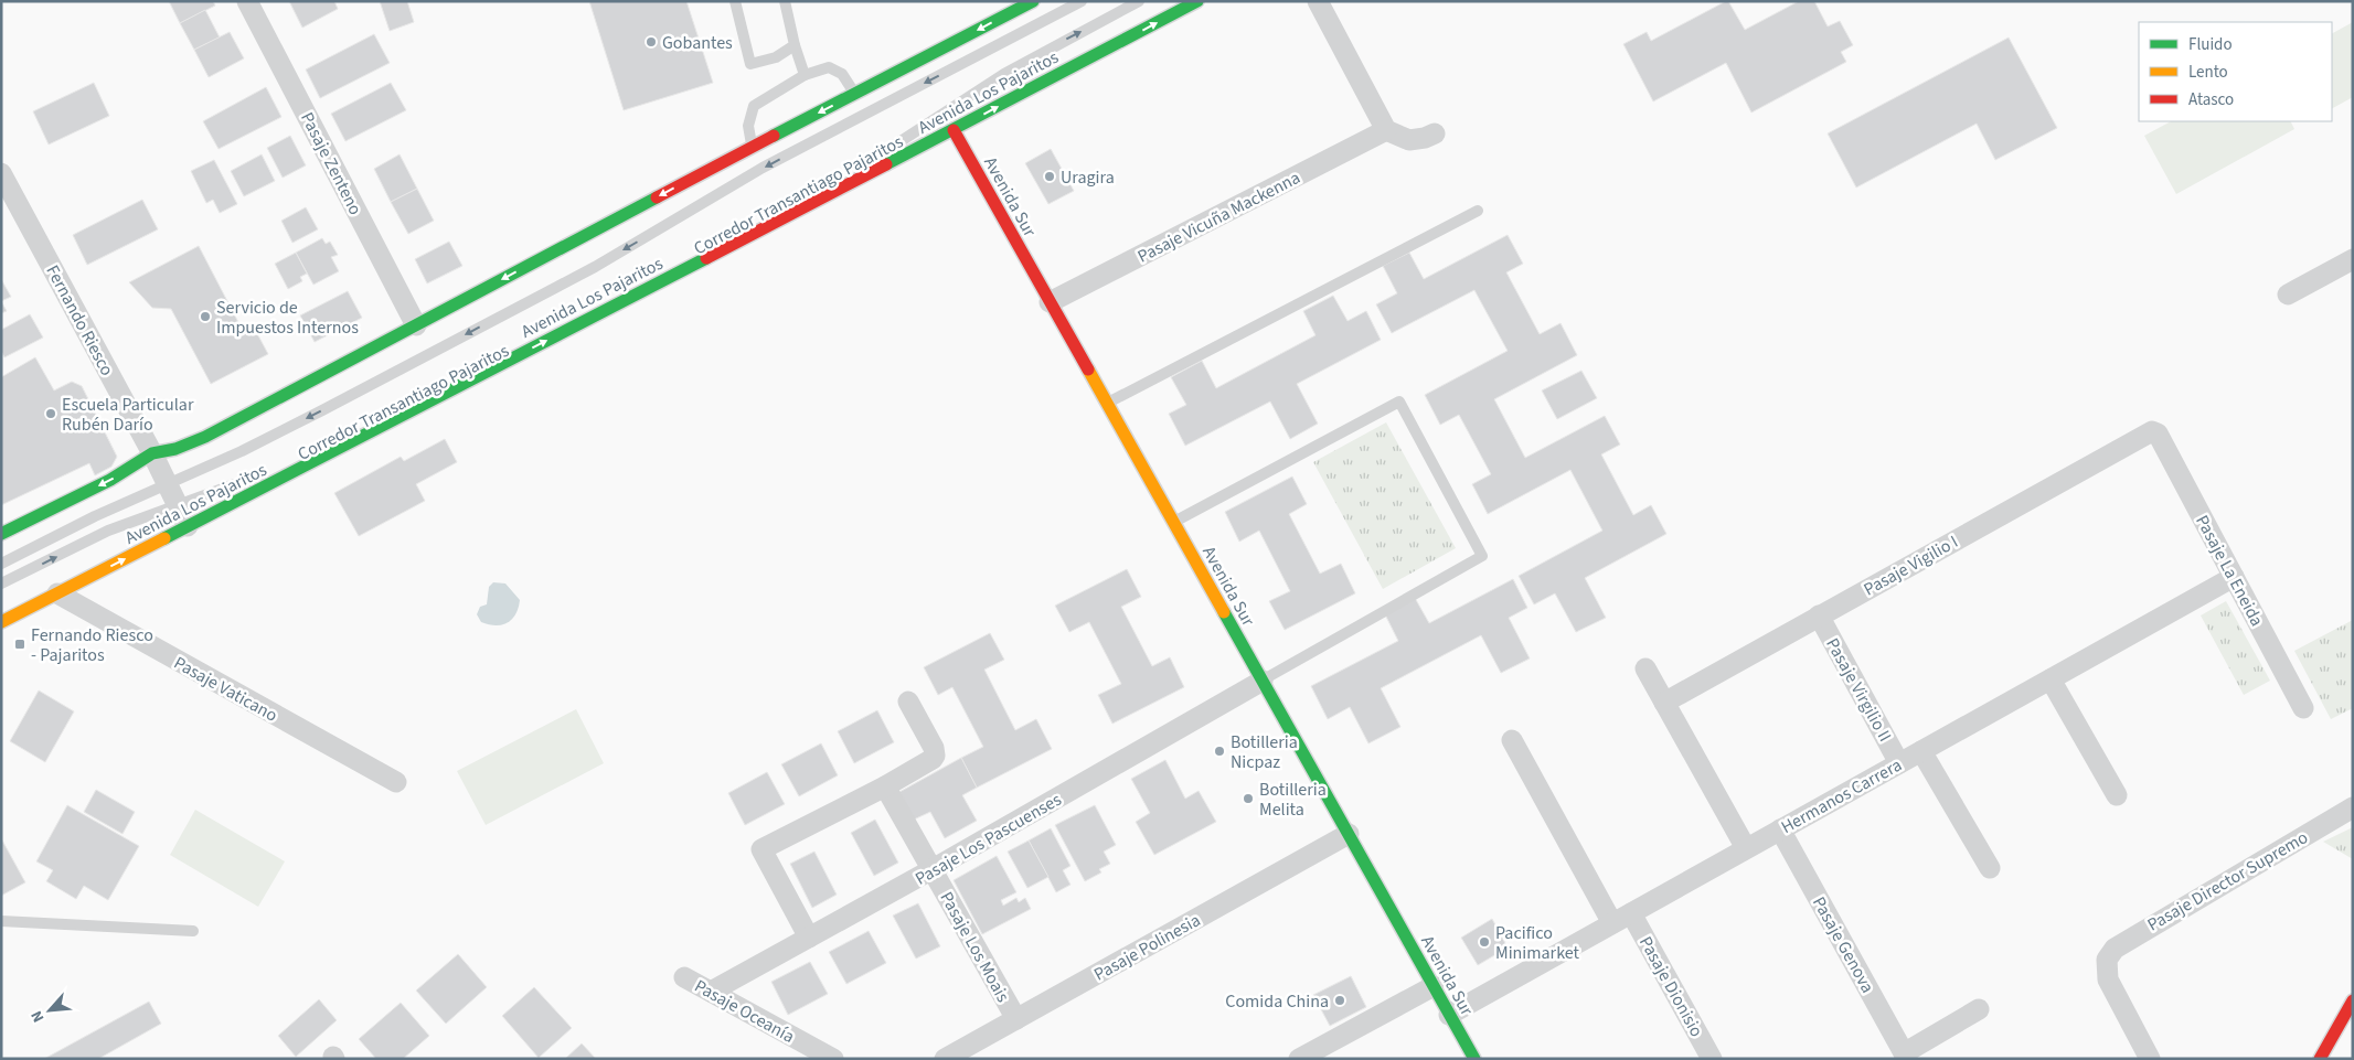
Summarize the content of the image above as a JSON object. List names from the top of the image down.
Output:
{
  "streets": {
    "street": [
      "Avenida Los Pajaritos",
      "Pasaje Zenteno",
      "Avenida Sur",
      "Pasaje Vicuña Mackenna",
      "Fernando Riesco",
      "Pasaje Vigilio I",
      "Pasaje La Eneida",
      "Pasaje Vaticano",
      "Pasaje Virgilio II",
      "Hermanos Carrera",
      "Pasaje Los Pascuenses",
      "Pasaje Director Supremo",
      "Pasaje Genova",
      "Pasaje Los Moais",
      "Pasaje Polinesia",
      "Pasaje Dionisio",
      "Pasaje Oceanía"
    ],
    "lane": ["Corredor Transantiago Pajaritos"]
  },
  "crossings": [
    ["Avenida Los Pajaritos", "Avenida Sur"],
    ["Avenida Los Pajaritos", "Fernando Riesco"],
    ["Avenida Los Pajaritos", "Pasaje Vaticano"],
    ["Corredor Transantiago Pajaritos", "Fernando Riesco"],
    ["Avenida Sur", "Pasaje Vicuña Mackenna"],
    ["Avenida Sur", "Hermanos Carrera"],
    ["Avenida Sur", "Pasaje Los Pascuenses"],
    ["Avenida Sur", "Pasaje Polinesia"],
    ["Pasaje Vigilio I", "Pasaje La Eneida"],
    ["Pasaje Vigilio I", "Pasaje Virgilio II"],
    ["Pasaje La Eneida", "Hermanos Carrera"],
    ["Pasaje Virgilio II", "Hermanos Carrera"],
    ["Hermanos Carrera", "Pasaje Genova"],
    ["Hermanos Carrera", "Pasaje Dionisio"],
    ["Pasaje Los Pascuenses", "Pasaje Los Moais"],
    ["Pasaje Los Pascuenses", "Pasaje Oceanía"],
    ["Pasaje Los Moais", "Pasaje Polinesia"]
  ],
  "places": {
    "other": [
      "Gobantes",
      "Uragira",
      "Servicio de Impuestos Internos",
      "Escuela Particular Rubén Darío",
      "Botilleria Nicpaz",
      "Botilleria Melita",
      "Pacifico Minimarket",
      "Comida China"
    ],
    "transit": ["Fernando Riesco - Pajaritos"]
  },
  "legend": ["Fluido", "Lento", "Atasco"],
  "north": "bottom left"
}
